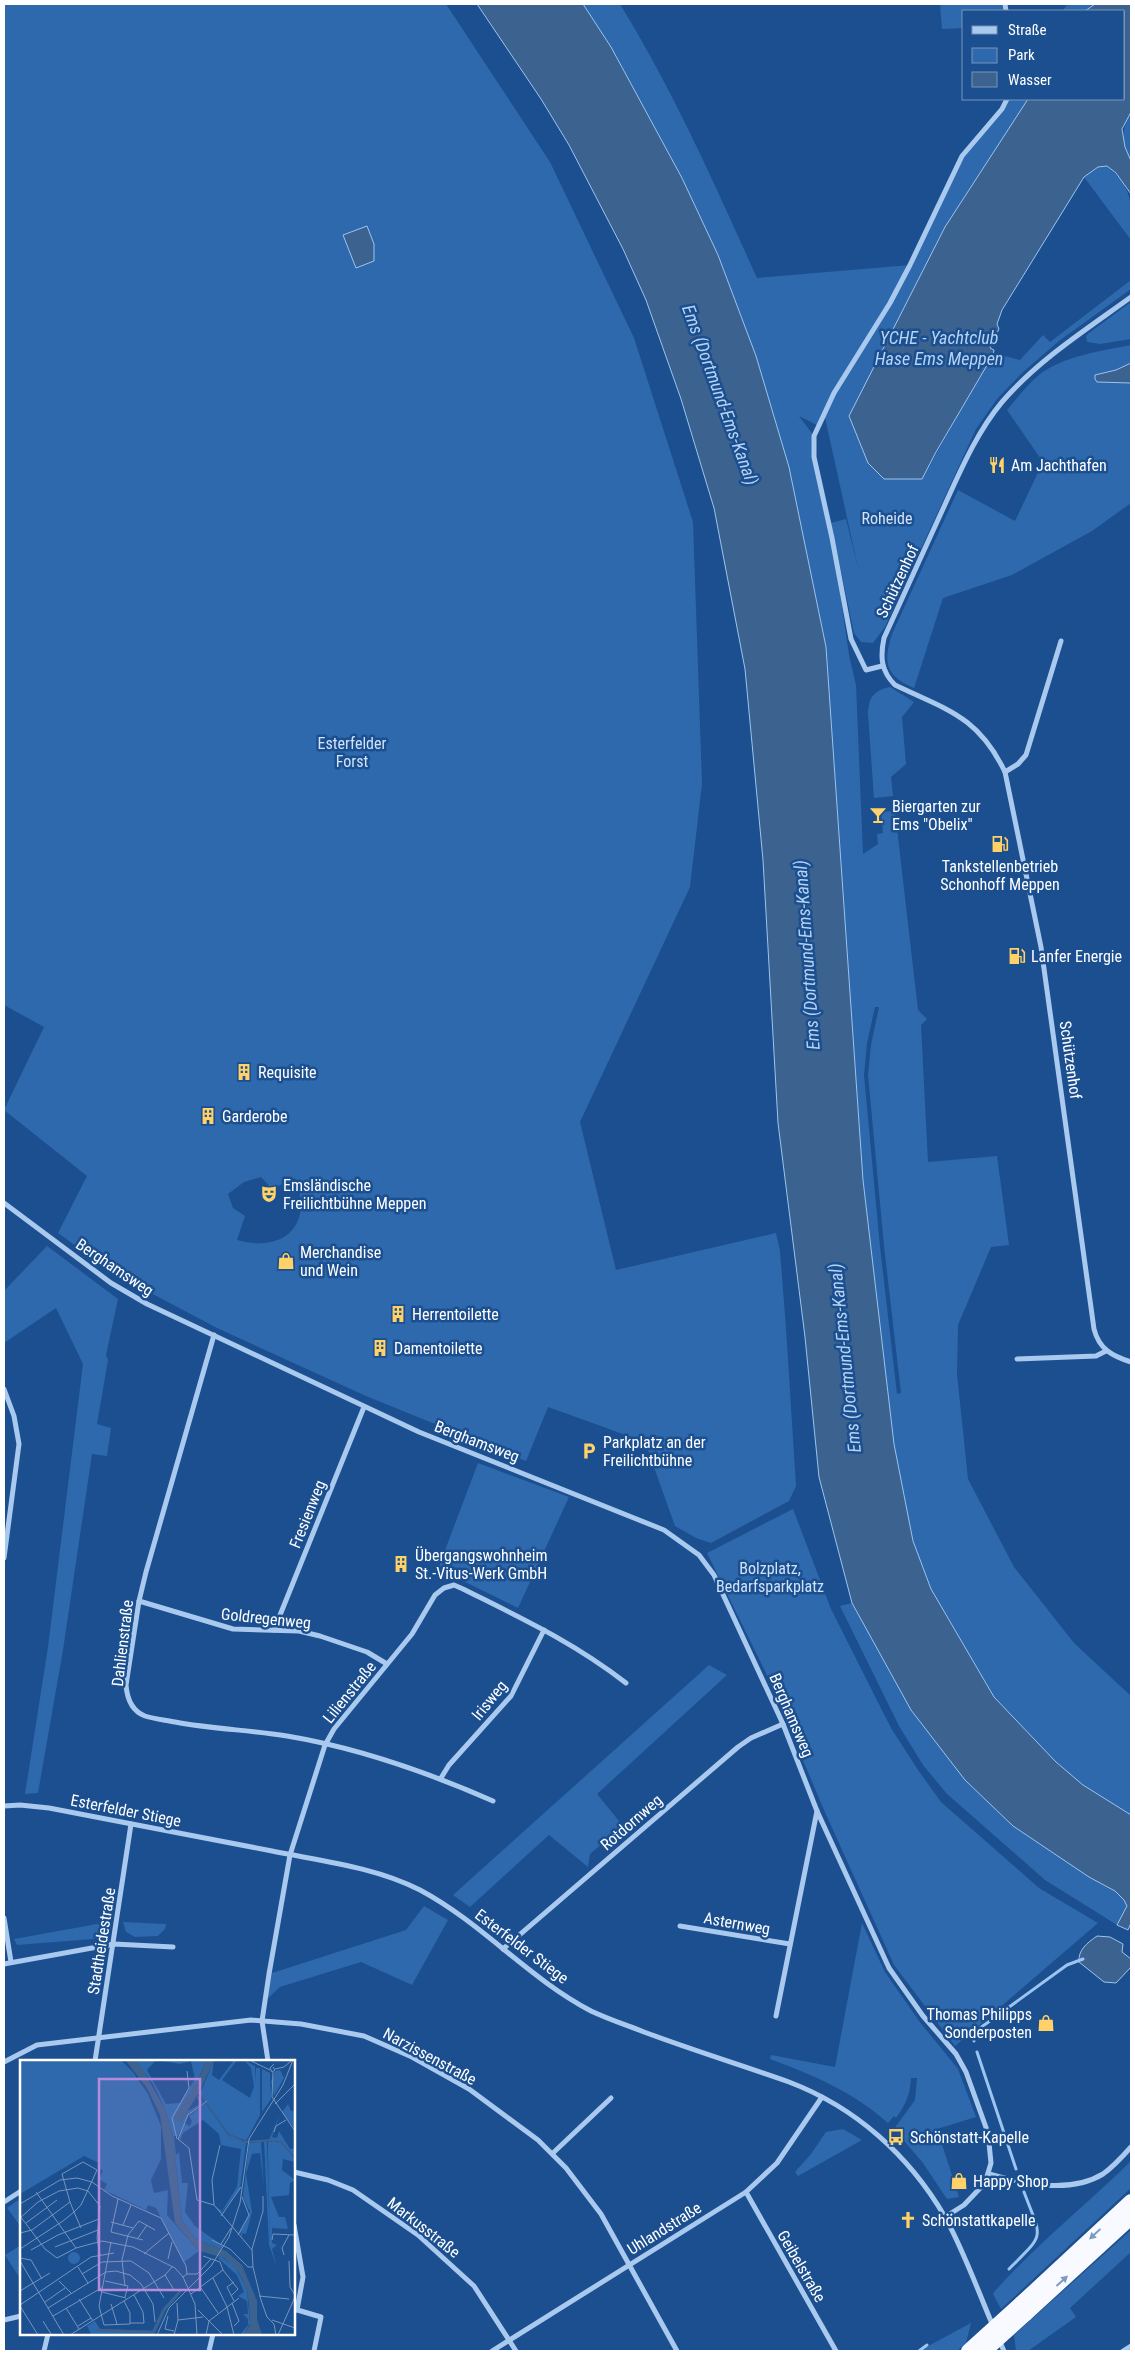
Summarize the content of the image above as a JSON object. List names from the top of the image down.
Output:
{
  "streets": {
    "street": [
      "Schützenhof",
      "Berghamsweg",
      "Fresienweg",
      "Goldregenweg",
      "Dahlienstraße",
      "Lilienstraße",
      "Irisweg",
      "Esterfelder Stiege",
      "Rotdornweg",
      "Asternweg",
      "Stadtheidestraße",
      "Narzissenstraße",
      "Markusstraße",
      "Uhlandstraße",
      "Geibelstraße"
    ]
  },
  "crossings": [
    ["Berghamsweg", "Fresienweg"],
    ["Berghamsweg", "Dahlienstraße"],
    ["Berghamsweg", "Rotdornweg"],
    ["Fresienweg", "Goldregenweg"],
    ["Goldregenweg", "Dahlienstraße"],
    ["Goldregenweg", "Lilienstraße"],
    ["Dahlienstraße", "Lilienstraße"],
    ["Dahlienstraße", "Irisweg"],
    ["Lilienstraße", "Irisweg"],
    ["Lilienstraße", "Esterfelder Stiege"],
    ["Lilienstraße", "Narzissenstraße"],
    ["Esterfelder Stiege", "Rotdornweg"],
    ["Esterfelder Stiege", "Stadtheidestraße"],
    ["Esterfelder Stiege", "Uhlandstraße"],
    ["Stadtheidestraße", "Narzissenstraße"],
    ["Narzissenstraße", "Uhlandstraße"],
    ["Markusstraße", "Uhlandstraße"],
    ["Uhlandstraße", "Geibelstraße"]
  ],
  "water": ["YCHE - Yachtclub Hase Ems Meppen", "Ems (Dortmund-Ems-Kanal)"],
  "parks": ["Roheide", "Esterfelder Forst", "Bolzplatz, Bedarfsparkplatz"],
  "places": {
    "restaurant": ["Am Jachthafen"],
    "bar": ["Biergarten zur Ems \"Obelix\""],
    "fuel station": ["Tankstellenbetrieb Schonhoff Meppen", "Lanfer Energie"],
    "building": [
      "Requisite",
      "Garderobe",
      "Herrentoilette",
      "Damentoilette",
      "Übergangswohnheim St.-Vitus-Werk GmbH"
    ],
    "theatre": ["Emsländische Freilichtbühne Meppen"],
    "shop": ["Merchandise und Wein", "Thomas Philipps Sonderposten", "Happy Shop"],
    "parking": ["Parkplatz an der Freilichtbühne"],
    "bus stop": ["Schönstatt-Kapelle"],
    "church": ["Schönstattkapelle"]
  },
  "legend": ["Straße", "Park", "Wasser"]
}
